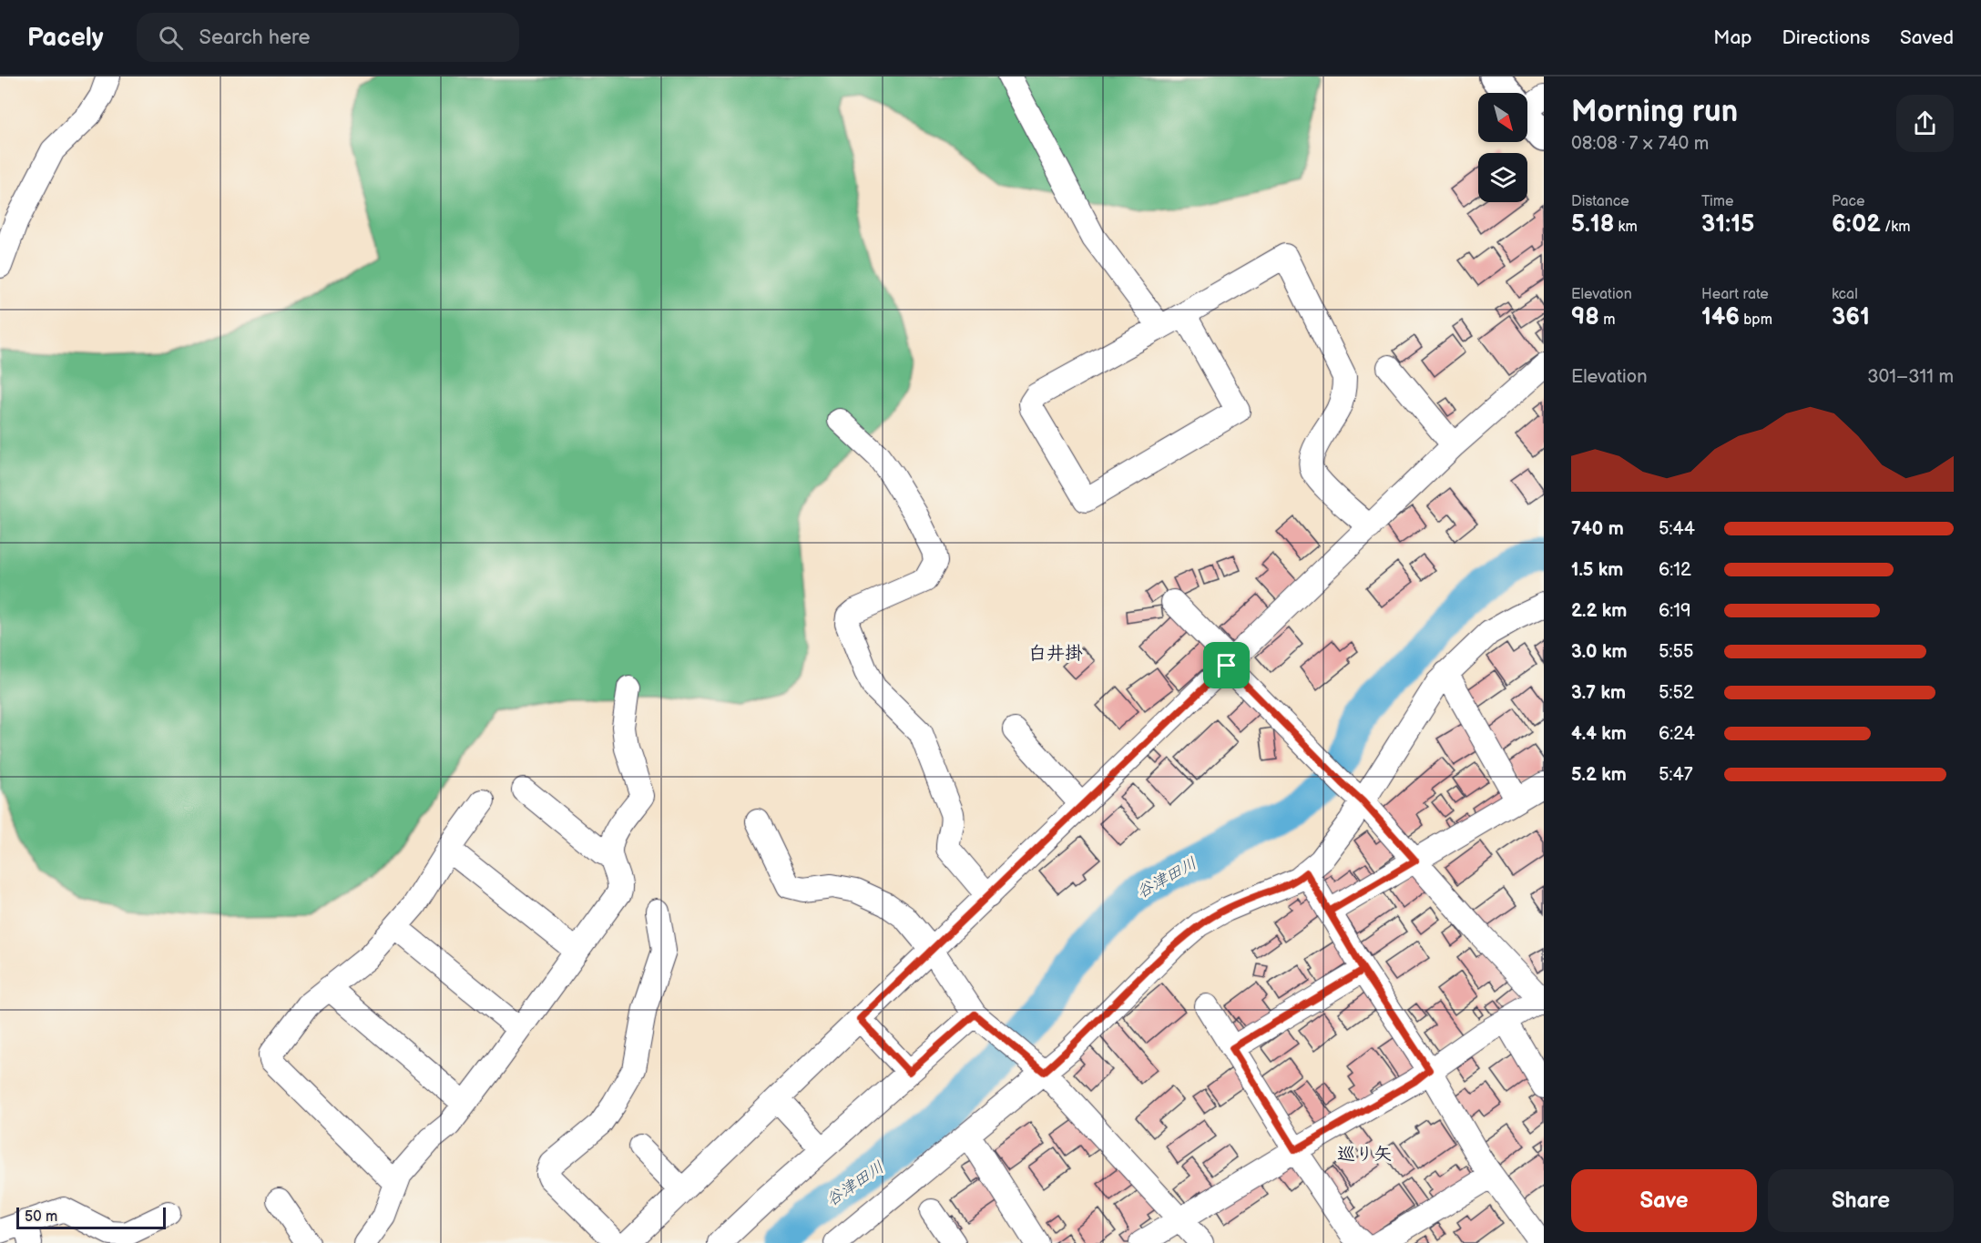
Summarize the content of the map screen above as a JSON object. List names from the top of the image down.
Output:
{
  "districts": ["白井掛", "巡り矢"],
  "water": ["谷津田川"],
  "scale_bar": "50 m",
  "north": "bottom right",
  "page": {
    "header": "Pacely",
    "search": "Search here",
    "nav": ["Map", "Directions", "Saved"],
    "heading": ["Morning run", "08:08 · 7 × 740 m"],
    "stats": [
      ["Distance", "5.18 km"],
      ["Time", "31:15"],
      ["Pace", "6:02 /km"],
      ["Elevation", "98 m"],
      ["Heart rate", "146 bpm"],
      ["kcal", "361"]
    ],
    "chart": ["Elevation", "301–311 m"],
    "list": [
      {
        "name": "740 m",
        "note": "5:44"
      },
      {
        "name": "1.5 km",
        "note": "6:12"
      },
      {
        "name": "2.2 km",
        "note": "6:19"
      },
      {
        "name": "3.0 km",
        "note": "5:55"
      },
      {
        "name": "3.7 km",
        "note": "5:52"
      },
      {
        "name": "4.4 km",
        "note": "6:24"
      },
      {
        "name": "5.2 km",
        "note": "5:47"
      }
    ],
    "buttons": ["Save", "Share"],
    "scale": "50 m"
  }
}
